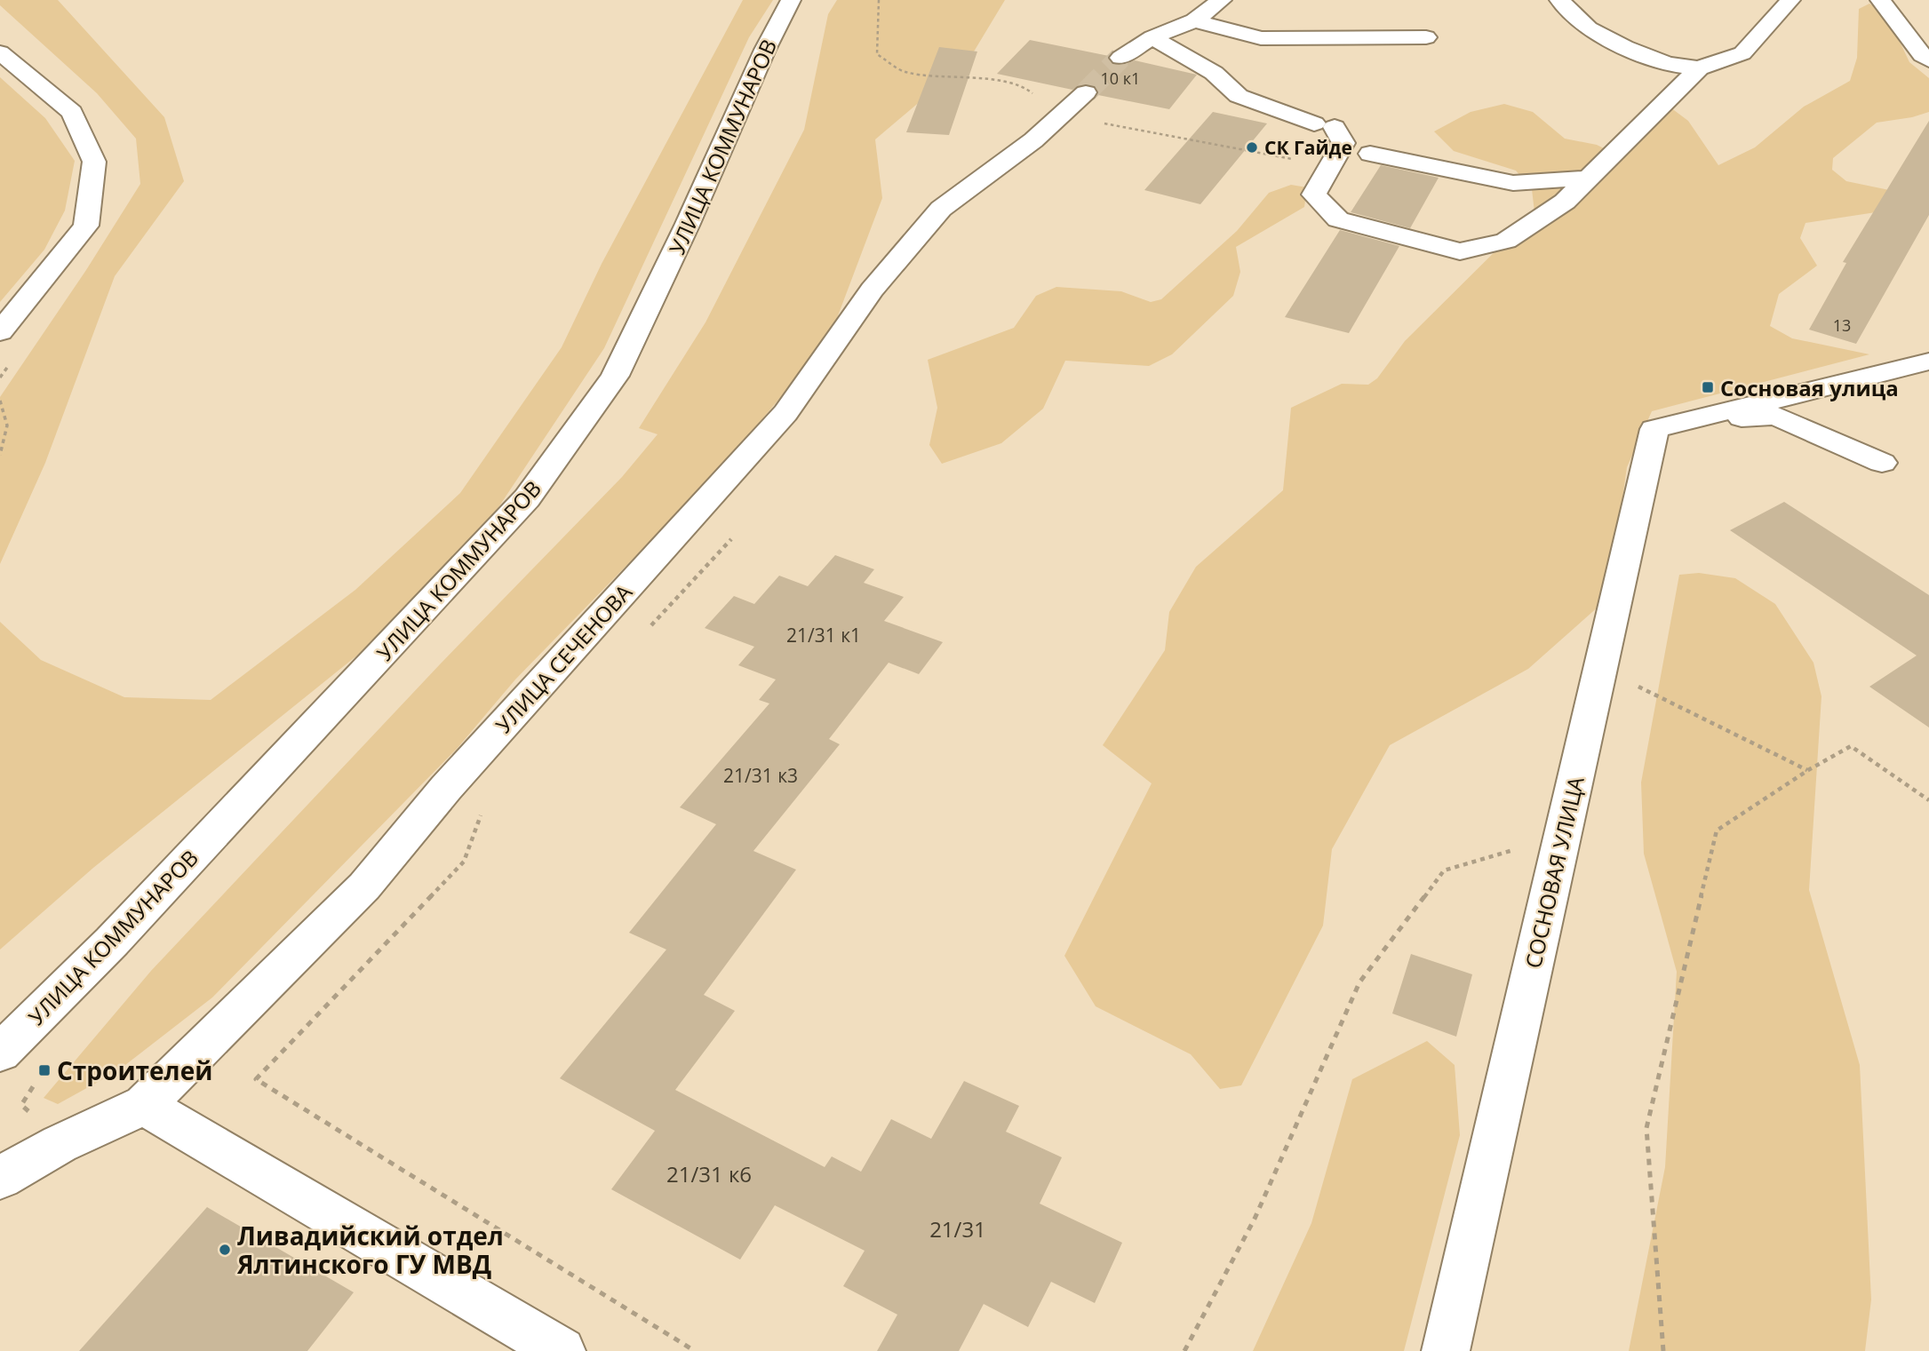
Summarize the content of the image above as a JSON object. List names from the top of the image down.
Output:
{
  "streets": {
    "street": ["УЛИЦА КОММУНАРОВ", "УЛИЦА СЕЧЕНОВА", "СОСНОВАЯ УЛИЦА"]
  },
  "places": {
    "other": ["СК Гайде", "Ливадийский отдел Ялтинского ГУ МВД"],
    "transit": ["Сосновая улица", "Строителей"]
  },
  "house_numbers": [
    "10 к1",
    "13",
    "21/31 к1",
    "21/31 к3",
    "21/31 к6",
    "21/31"
  ]
}
